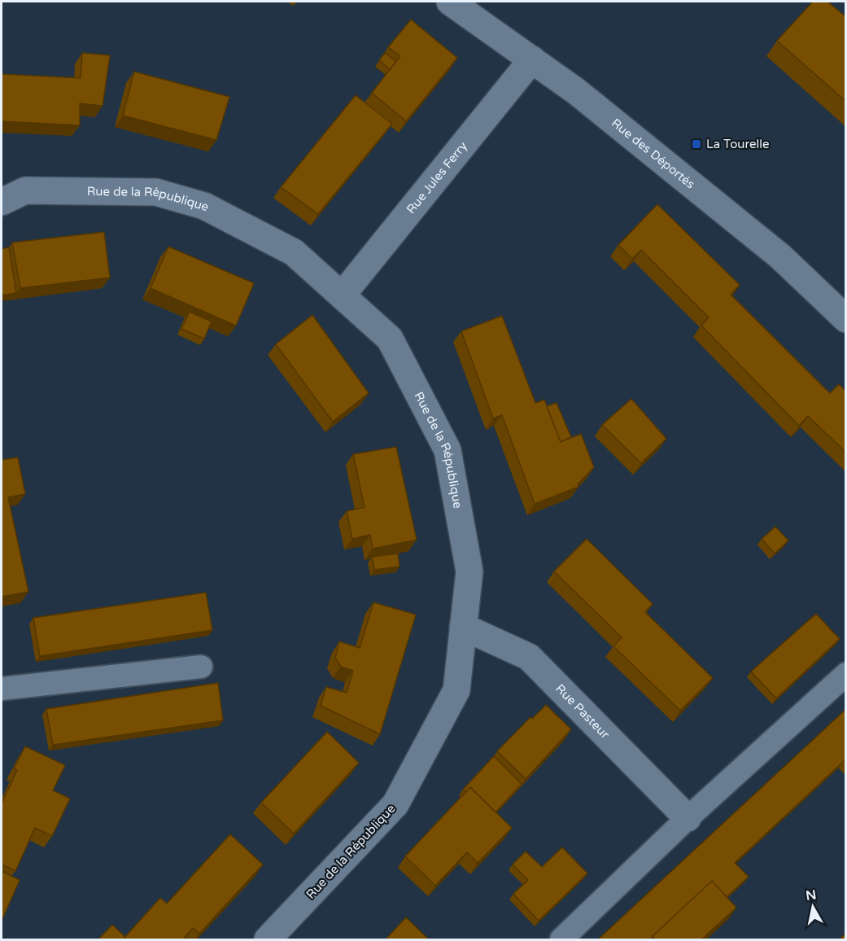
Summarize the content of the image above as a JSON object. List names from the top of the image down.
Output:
{
  "streets": {
    "street": [
      "Rue des Déportés",
      "Rue Jules Ferry",
      "Rue de la République",
      "Rue Pasteur"
    ]
  },
  "crossings": [
    ["Rue des Déportés", "Rue Jules Ferry"],
    ["Rue Jules Ferry", "Rue de la République"],
    ["Rue de la République", "Rue Pasteur"]
  ],
  "places": {
    "transit": ["La Tourelle"]
  },
  "north": "top"
}
